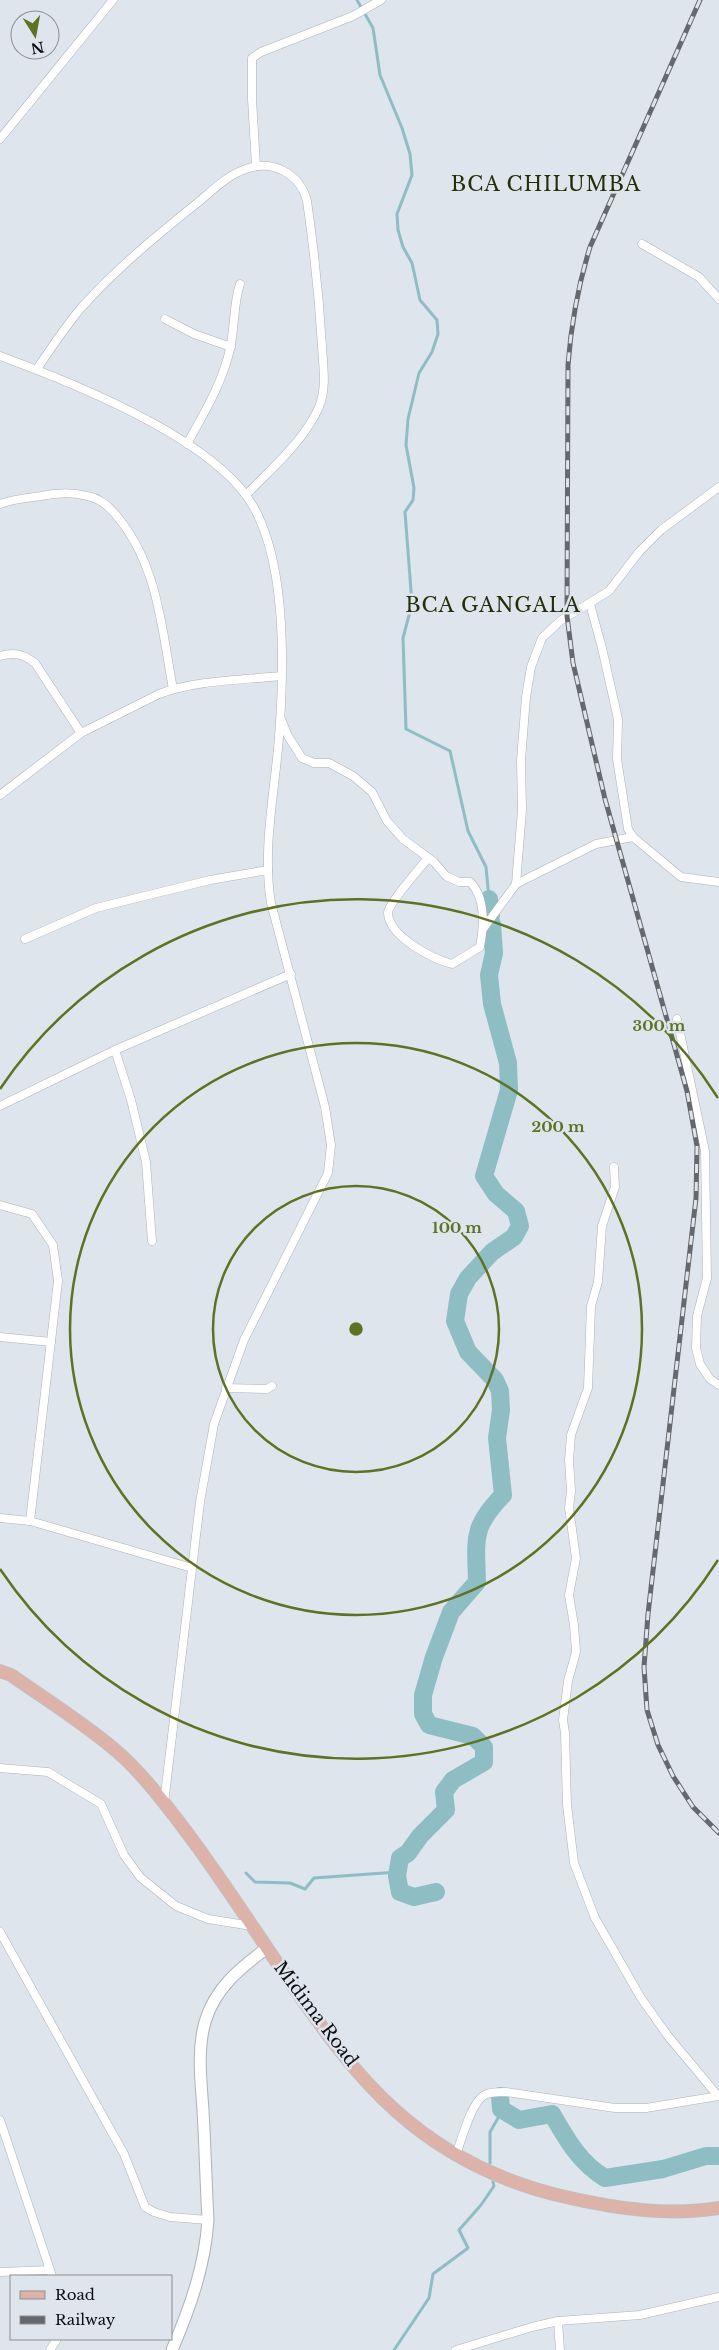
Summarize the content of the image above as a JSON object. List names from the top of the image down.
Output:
{
  "streets": {
    "main road": ["Midima Road"]
  },
  "districts": ["BCA CHILUMBA", "BCA GANGALA"],
  "legend": ["Road", "Railway"],
  "north": "bottom",
  "rings": ["300 m", "200 m", "100 m"]
}
